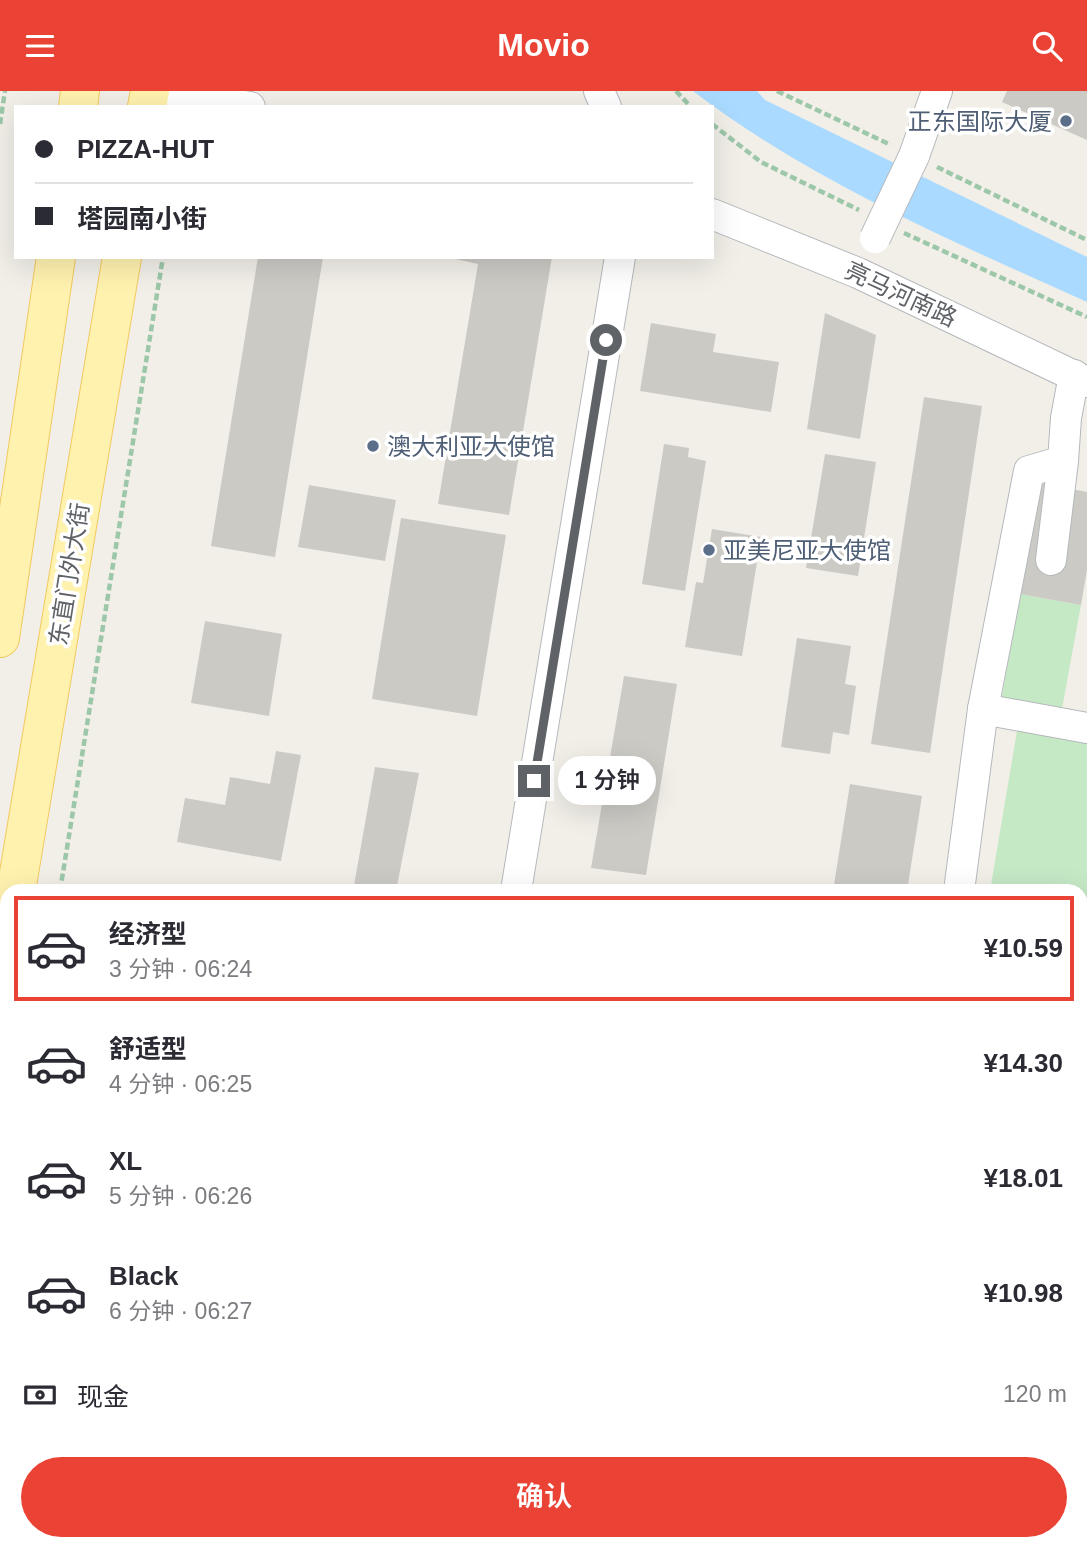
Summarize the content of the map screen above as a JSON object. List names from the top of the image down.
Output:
{
  "streets": {
    "main road": ["东直门外大街"],
    "street": ["亮马河南路"]
  },
  "places": ["正东国际大厦", "澳大利亚大使馆", "亚美尼亚大使馆"],
  "page": {
    "header": "Movio",
    "banner": ["PIZZA-HUT", "塔园南小街"],
    "bubble": "1 分钟",
    "list": [
      {
        "name": "经济型",
        "note": "3 分钟 · 06:24",
        "value": "¥10.59"
      },
      {
        "name": "舒适型",
        "note": "4 分钟 · 06:25",
        "value": "¥14.30"
      },
      {
        "name": "XL",
        "note": "5 分钟 · 06:26",
        "value": "¥18.01"
      },
      {
        "name": "Black",
        "note": "6 分钟 · 06:27",
        "value": "¥10.98"
      }
    ],
    "pay": ["现金", "120 m"],
    "buttons": "确认"
  }
}
